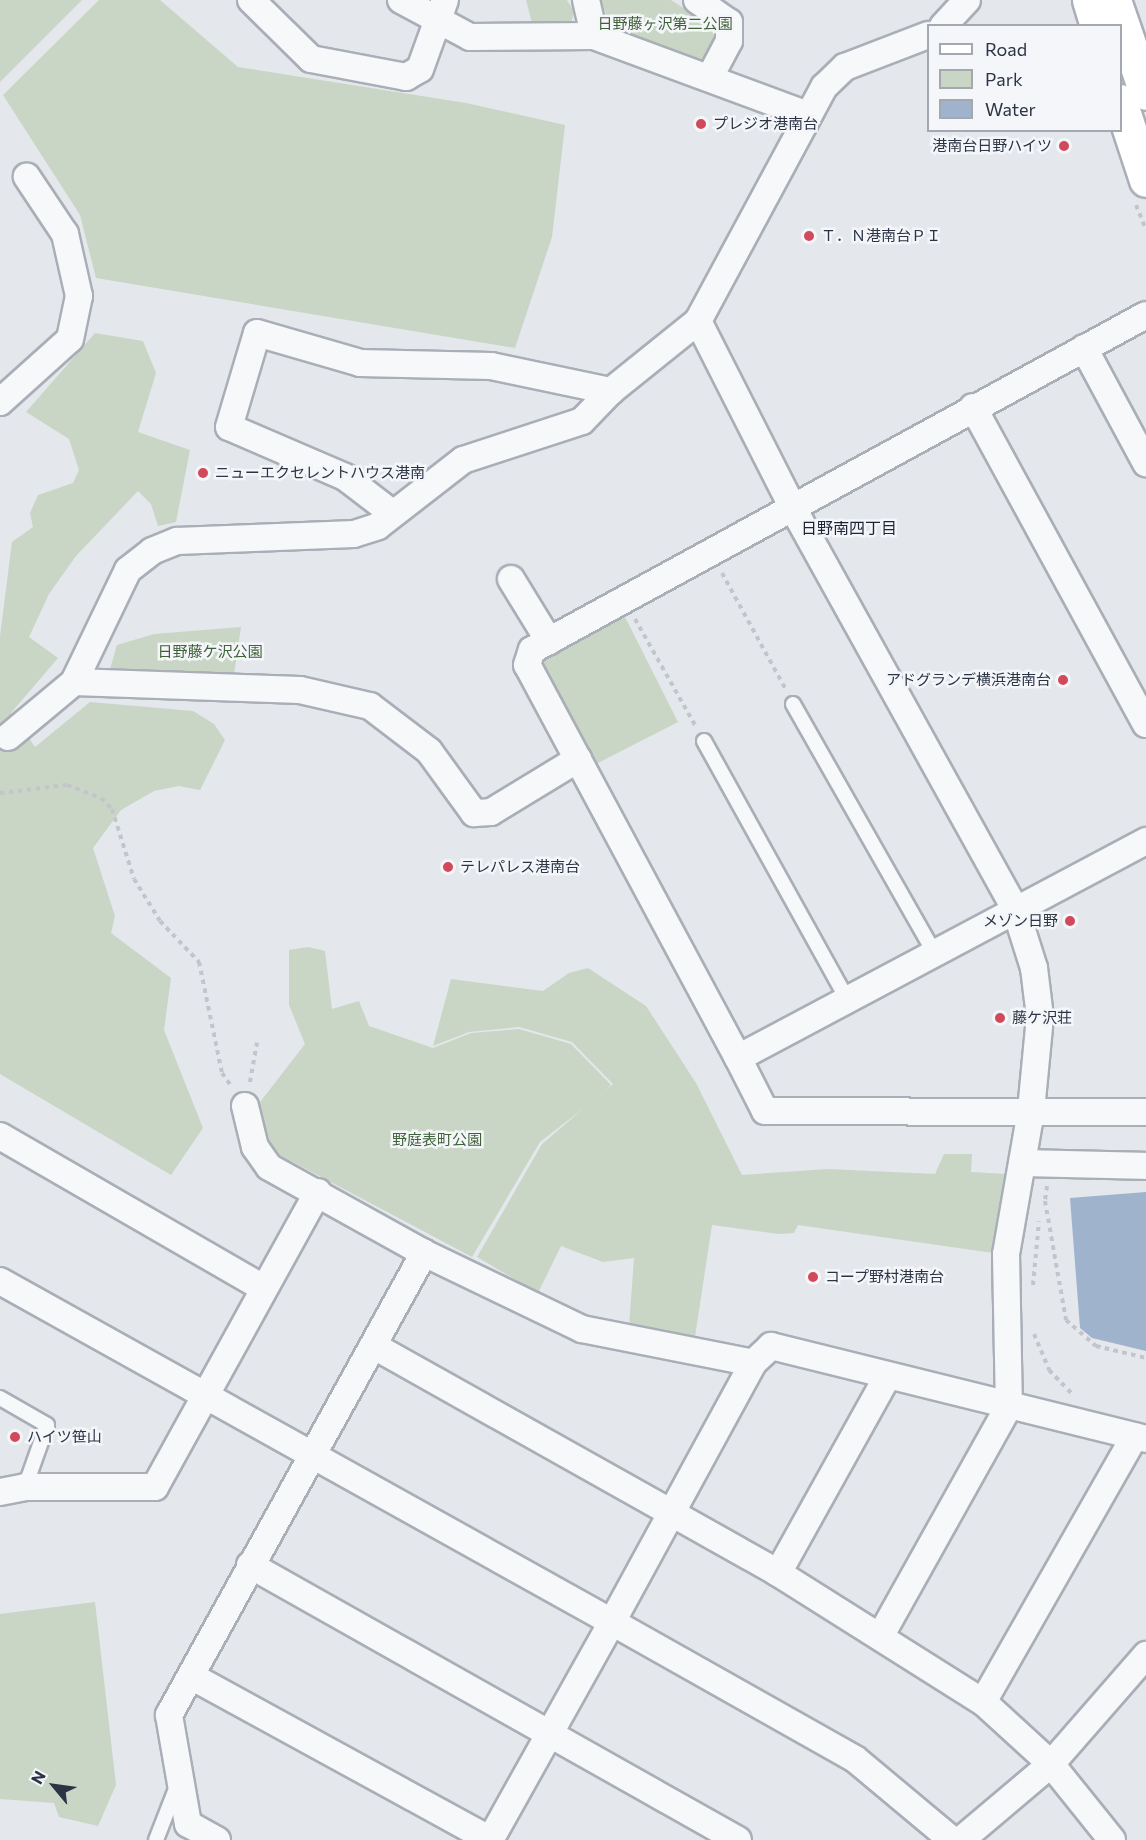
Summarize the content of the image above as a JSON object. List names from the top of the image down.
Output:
{
  "districts": ["日野南四丁目"],
  "parks": ["日野藤ヶ沢第二公園", "日野藤ケ沢公園", "野庭表町公園"],
  "places": [
    "プレジオ港南台",
    "港南台日野ハイツ",
    "Ｔ．Ｎ港南台ＰＩ",
    "ニューエクセレントハウス港南",
    "アドグランデ横浜港南台",
    "テレパレス港南台",
    "メゾン日野",
    "藤ケ沢荘",
    "コープ野村港南台",
    "ハイツ笹山"
  ],
  "legend": ["Road", "Park", "Water"],
  "north": "top left"
}
